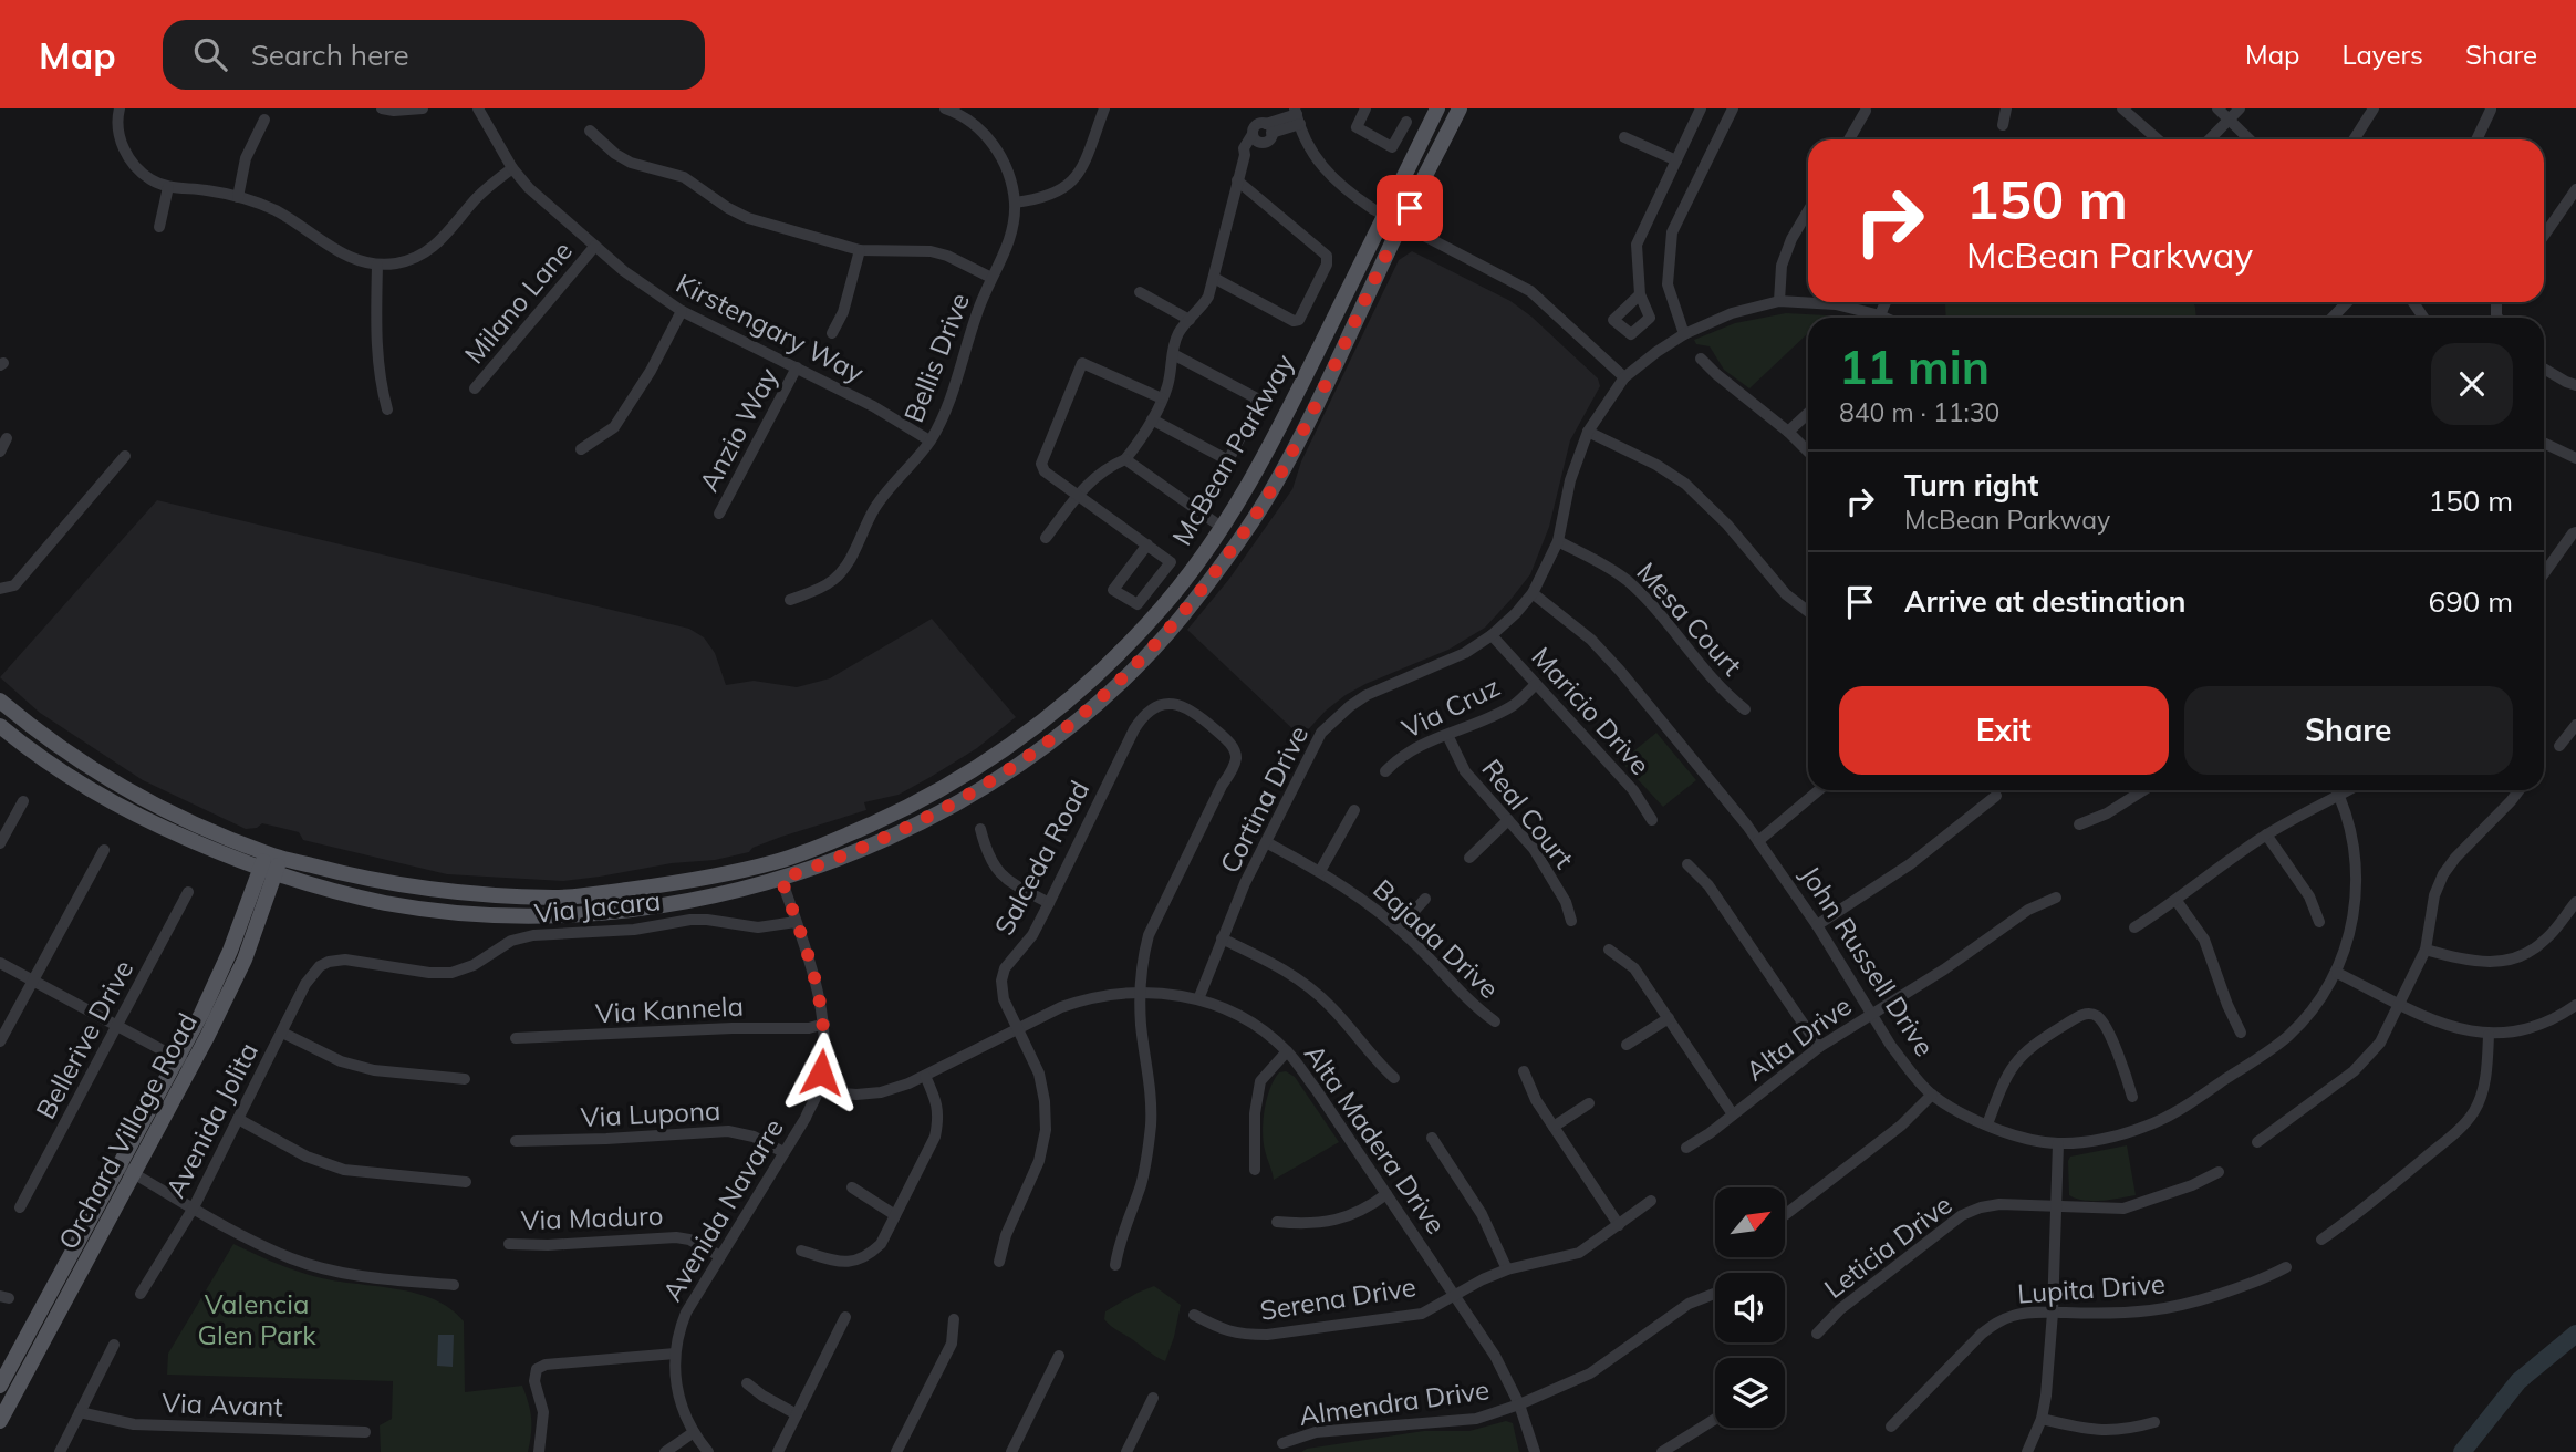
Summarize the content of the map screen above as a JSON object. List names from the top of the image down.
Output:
{
  "streets": {
    "main road": ["McBean Parkway", "Orchard Village Road"],
    "street": [
      "Milano Lane",
      "Kirstengary Way",
      "Bellis Drive",
      "Anzio Way",
      "Mesa Court",
      "Via Cruz",
      "Maricio Drive",
      "Cortina Drive",
      "Real Court",
      "Salceda Road",
      "Via Jacara",
      "Bajada Drive",
      "John Russell Drive",
      "Via Kannela",
      "Alta Drive",
      "Bellerive Drive",
      "Via Lupona",
      "Avenida Jolita",
      "Alta Madera Drive",
      "Avenida Navarre",
      "Via Maduro",
      "Leticia Drive",
      "Lupita Drive",
      "Serena Drive",
      "Almendra Drive",
      "Via Avant"
    ]
  },
  "crossings": [
    ["Milano Lane", "Kirstengary Way"],
    ["Kirstengary Way", "Bellis Drive"],
    ["Kirstengary Way", "Anzio Way"],
    ["McBean Parkway", "Orchard Village Road"],
    ["McBean Parkway", "Avenida Navarre"],
    ["Mesa Court", "Cortina Drive"],
    ["Via Cruz", "Maricio Drive"],
    ["Via Cruz", "Real Court"],
    ["Maricio Drive", "Cortina Drive"],
    ["Cortina Drive", "Bajada Drive"],
    ["Cortina Drive", "John Russell Drive"],
    ["Cortina Drive", "Alta Madera Drive"],
    ["Salceda Road", "Alta Madera Drive"],
    ["Via Jacara", "Avenida Jolita"],
    ["Via Jacara", "Avenida Navarre"],
    ["John Russell Drive", "Alta Drive"],
    ["Via Kannela", "Avenida Navarre"],
    ["Via Lupona", "Avenida Navarre"],
    ["Alta Madera Drive", "Avenida Navarre"],
    ["Alta Madera Drive", "Serena Drive"],
    ["Alta Madera Drive", "Almendra Drive"],
    ["Avenida Navarre", "Via Maduro"]
  ],
  "parks": ["Valencia Glen Park"],
  "north": "top right",
  "page": {
    "header": "Map",
    "search": "Search here",
    "nav": ["Map", "Layers", "Share"],
    "turn": ["150 m", "McBean Parkway"],
    "heading": ["11 min", "840 m · 11:30"],
    "list": [
      {
        "name": "Turn right",
        "note": "McBean Parkway",
        "value": "150 m"
      },
      {
        "name": "Arrive at destination",
        "value": "690 m"
      }
    ],
    "buttons": ["Exit", "Share"]
  }
}
